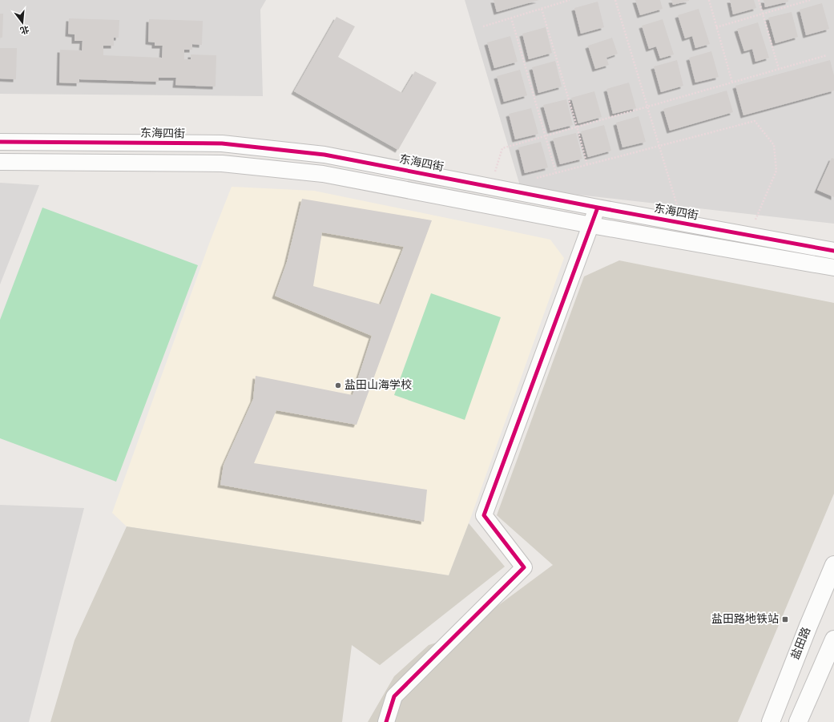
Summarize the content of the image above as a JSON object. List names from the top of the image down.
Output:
{
  "streets": {
    "street": ["东海四街", "盐田路"]
  },
  "places": {
    "other": ["盐田山海学校"],
    "transit": ["盐田路地铁站"]
  },
  "north": "bottom"
}
